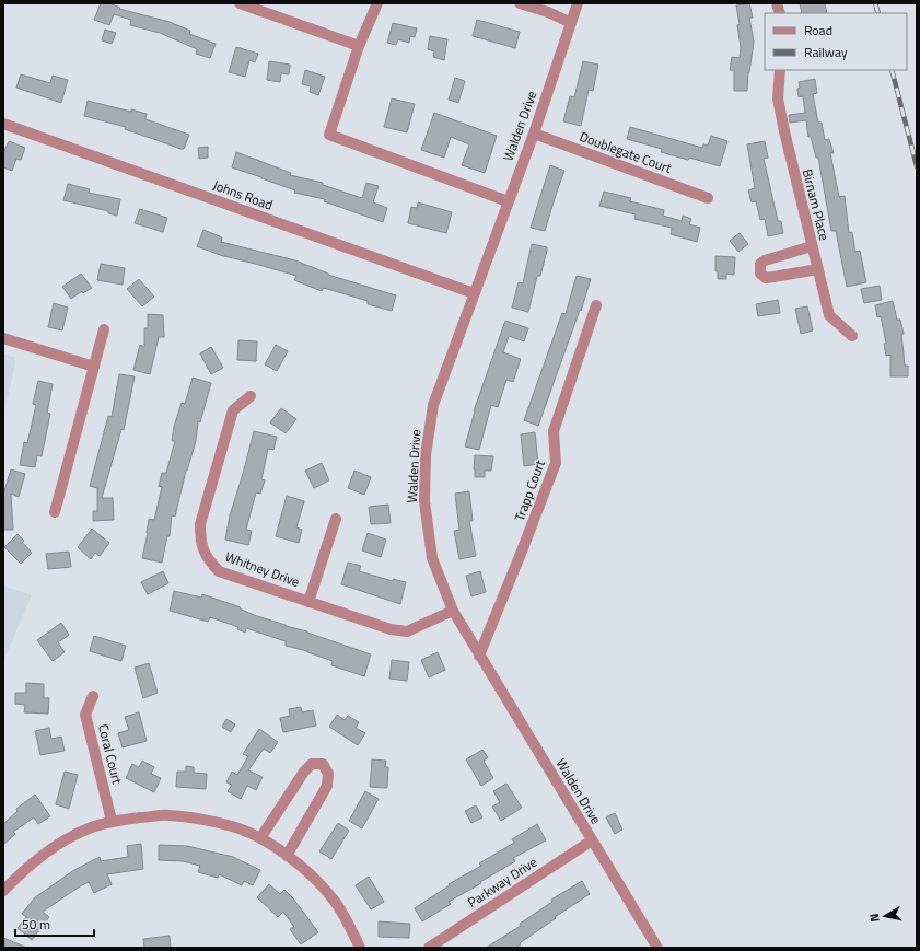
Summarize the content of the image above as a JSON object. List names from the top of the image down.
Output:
{
  "streets": {
    "street": [
      "Walden Drive",
      "Doublegate Court",
      "Johns Road",
      "Birnam Place",
      "Trapp Court",
      "Whitney Drive",
      "Coral Court",
      "Parkway Drive"
    ]
  },
  "crossings": [
    ["Walden Drive", "Doublegate Court"],
    ["Walden Drive", "Johns Road"],
    ["Walden Drive", "Trapp Court"],
    ["Walden Drive", "Whitney Drive"],
    ["Walden Drive", "Parkway Drive"]
  ],
  "legend": ["Road", "Railway"],
  "scale_bar": "50 m",
  "north": "left"
}
